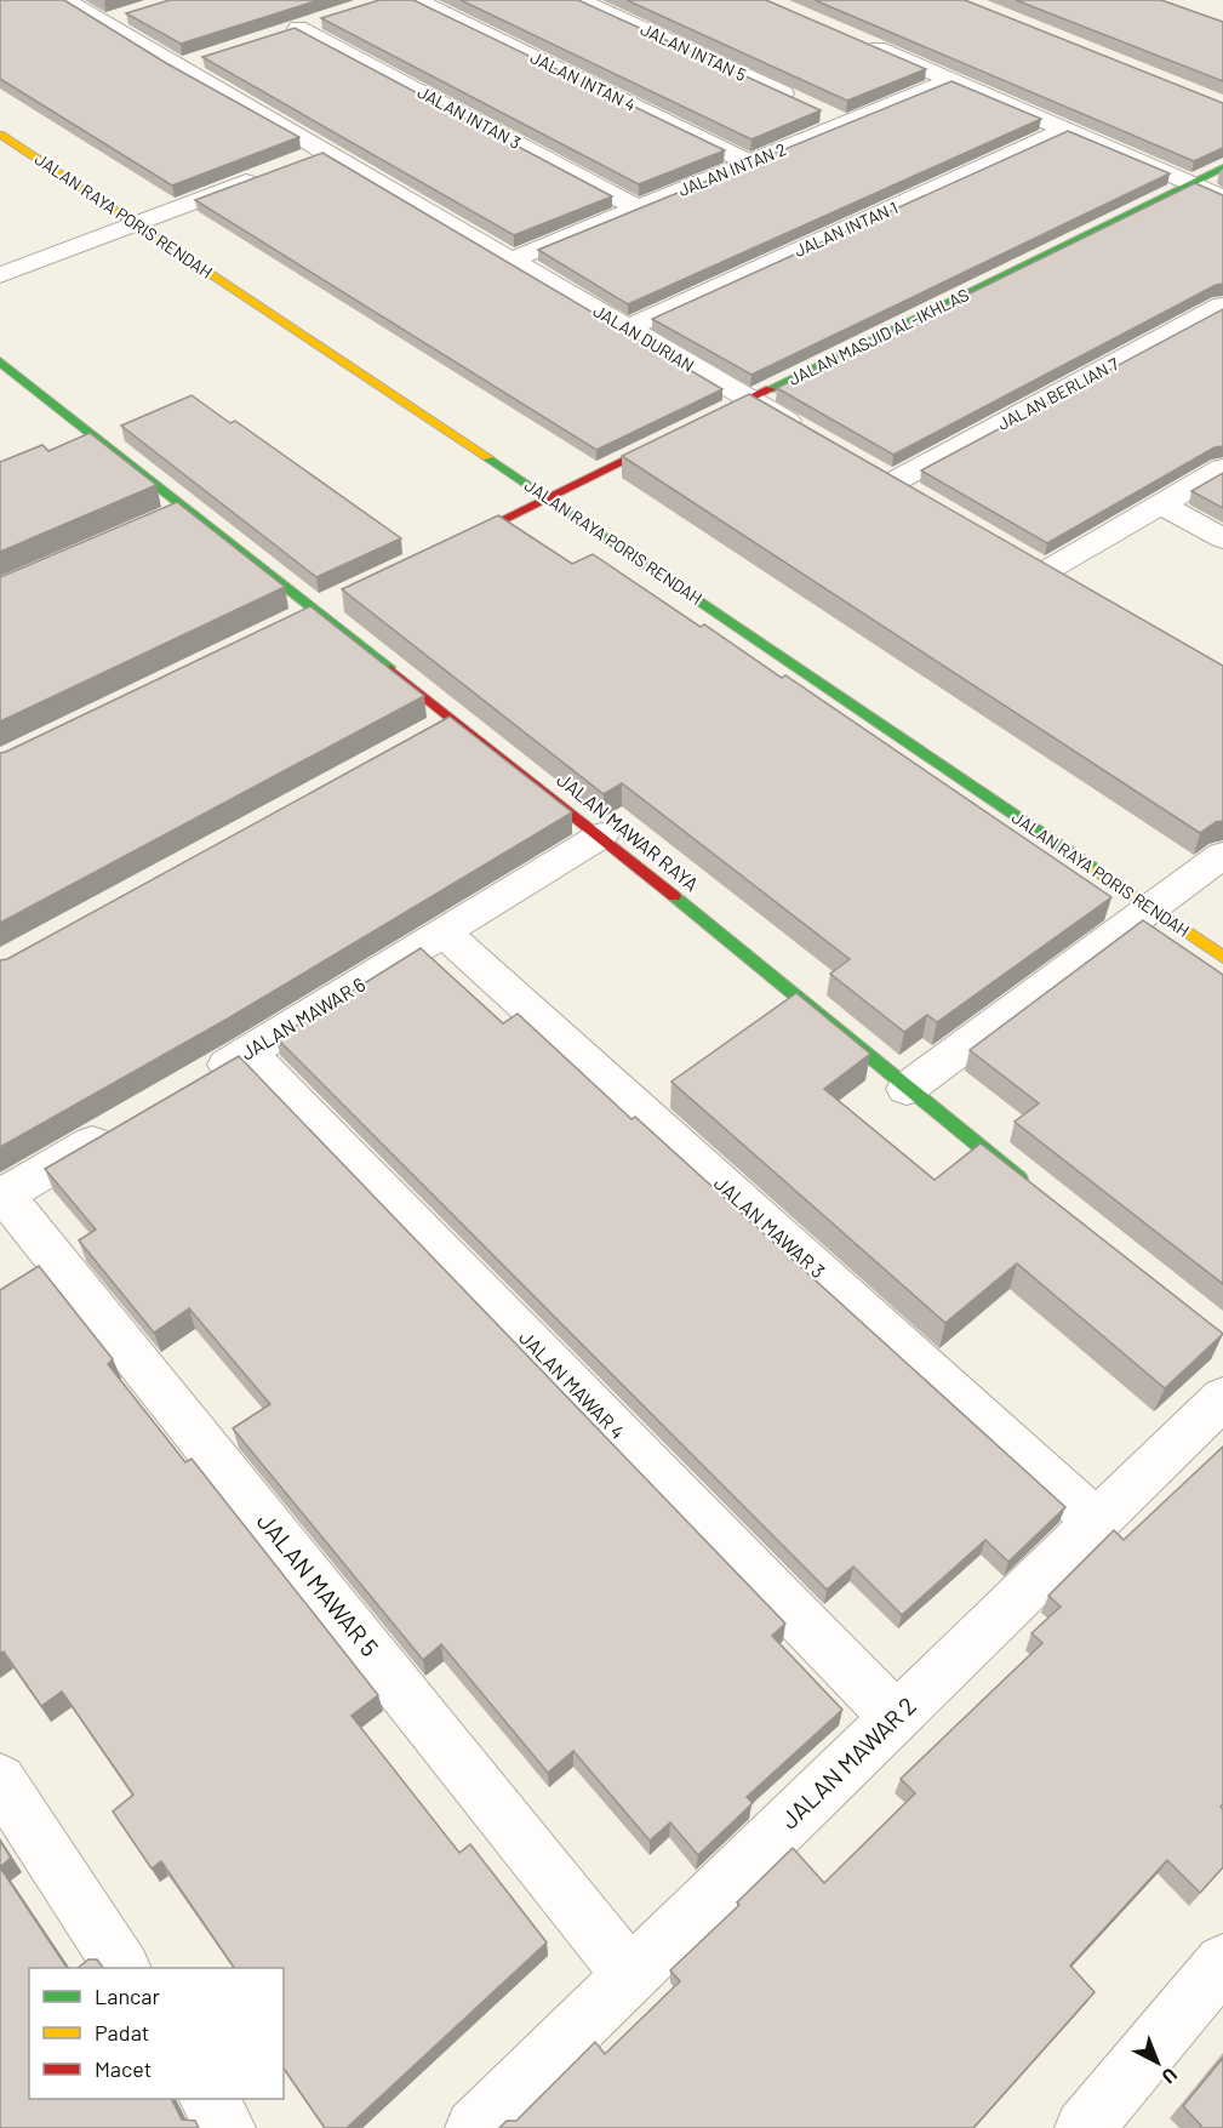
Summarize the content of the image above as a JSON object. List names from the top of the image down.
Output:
{
  "streets": {
    "street": [
      "JALAN INTAN 5",
      "JALAN INTAN 4",
      "JALAN INTAN 3",
      "JALAN INTAN 2",
      "JALAN RAYA PORIS RENDAH",
      "JALAN INTAN 1",
      "JALAN MASJID AL-IKHLAS",
      "JALAN DURIAN",
      "JALAN BERLIAN 7",
      "JALAN MAWAR RAYA",
      "JALAN MAWAR 6",
      "JALAN MAWAR 3",
      "JALAN MAWAR 4",
      "JALAN MAWAR 5",
      "JALAN MAWAR 2"
    ]
  },
  "crossings": [
    ["JALAN INTAN 4", "JALAN INTAN 2"],
    ["JALAN INTAN 3", "JALAN INTAN 2"],
    ["JALAN INTAN 2", "JALAN DURIAN"],
    ["JALAN RAYA PORIS RENDAH", "JALAN MASJID AL-IKHLAS"],
    ["JALAN INTAN 1", "JALAN DURIAN"],
    ["JALAN MASJID AL-IKHLAS", "JALAN DURIAN"],
    ["JALAN MAWAR RAYA", "JALAN MAWAR 6"],
    ["JALAN MAWAR 6", "JALAN MAWAR 3"],
    ["JALAN MAWAR 6", "JALAN MAWAR 4"],
    ["JALAN MAWAR 3", "JALAN MAWAR 2"],
    ["JALAN MAWAR 4", "JALAN MAWAR 2"],
    ["JALAN MAWAR 5", "JALAN MAWAR 2"]
  ],
  "legend": ["Lancar", "Padat", "Macet"],
  "north": "bottom right"
}
